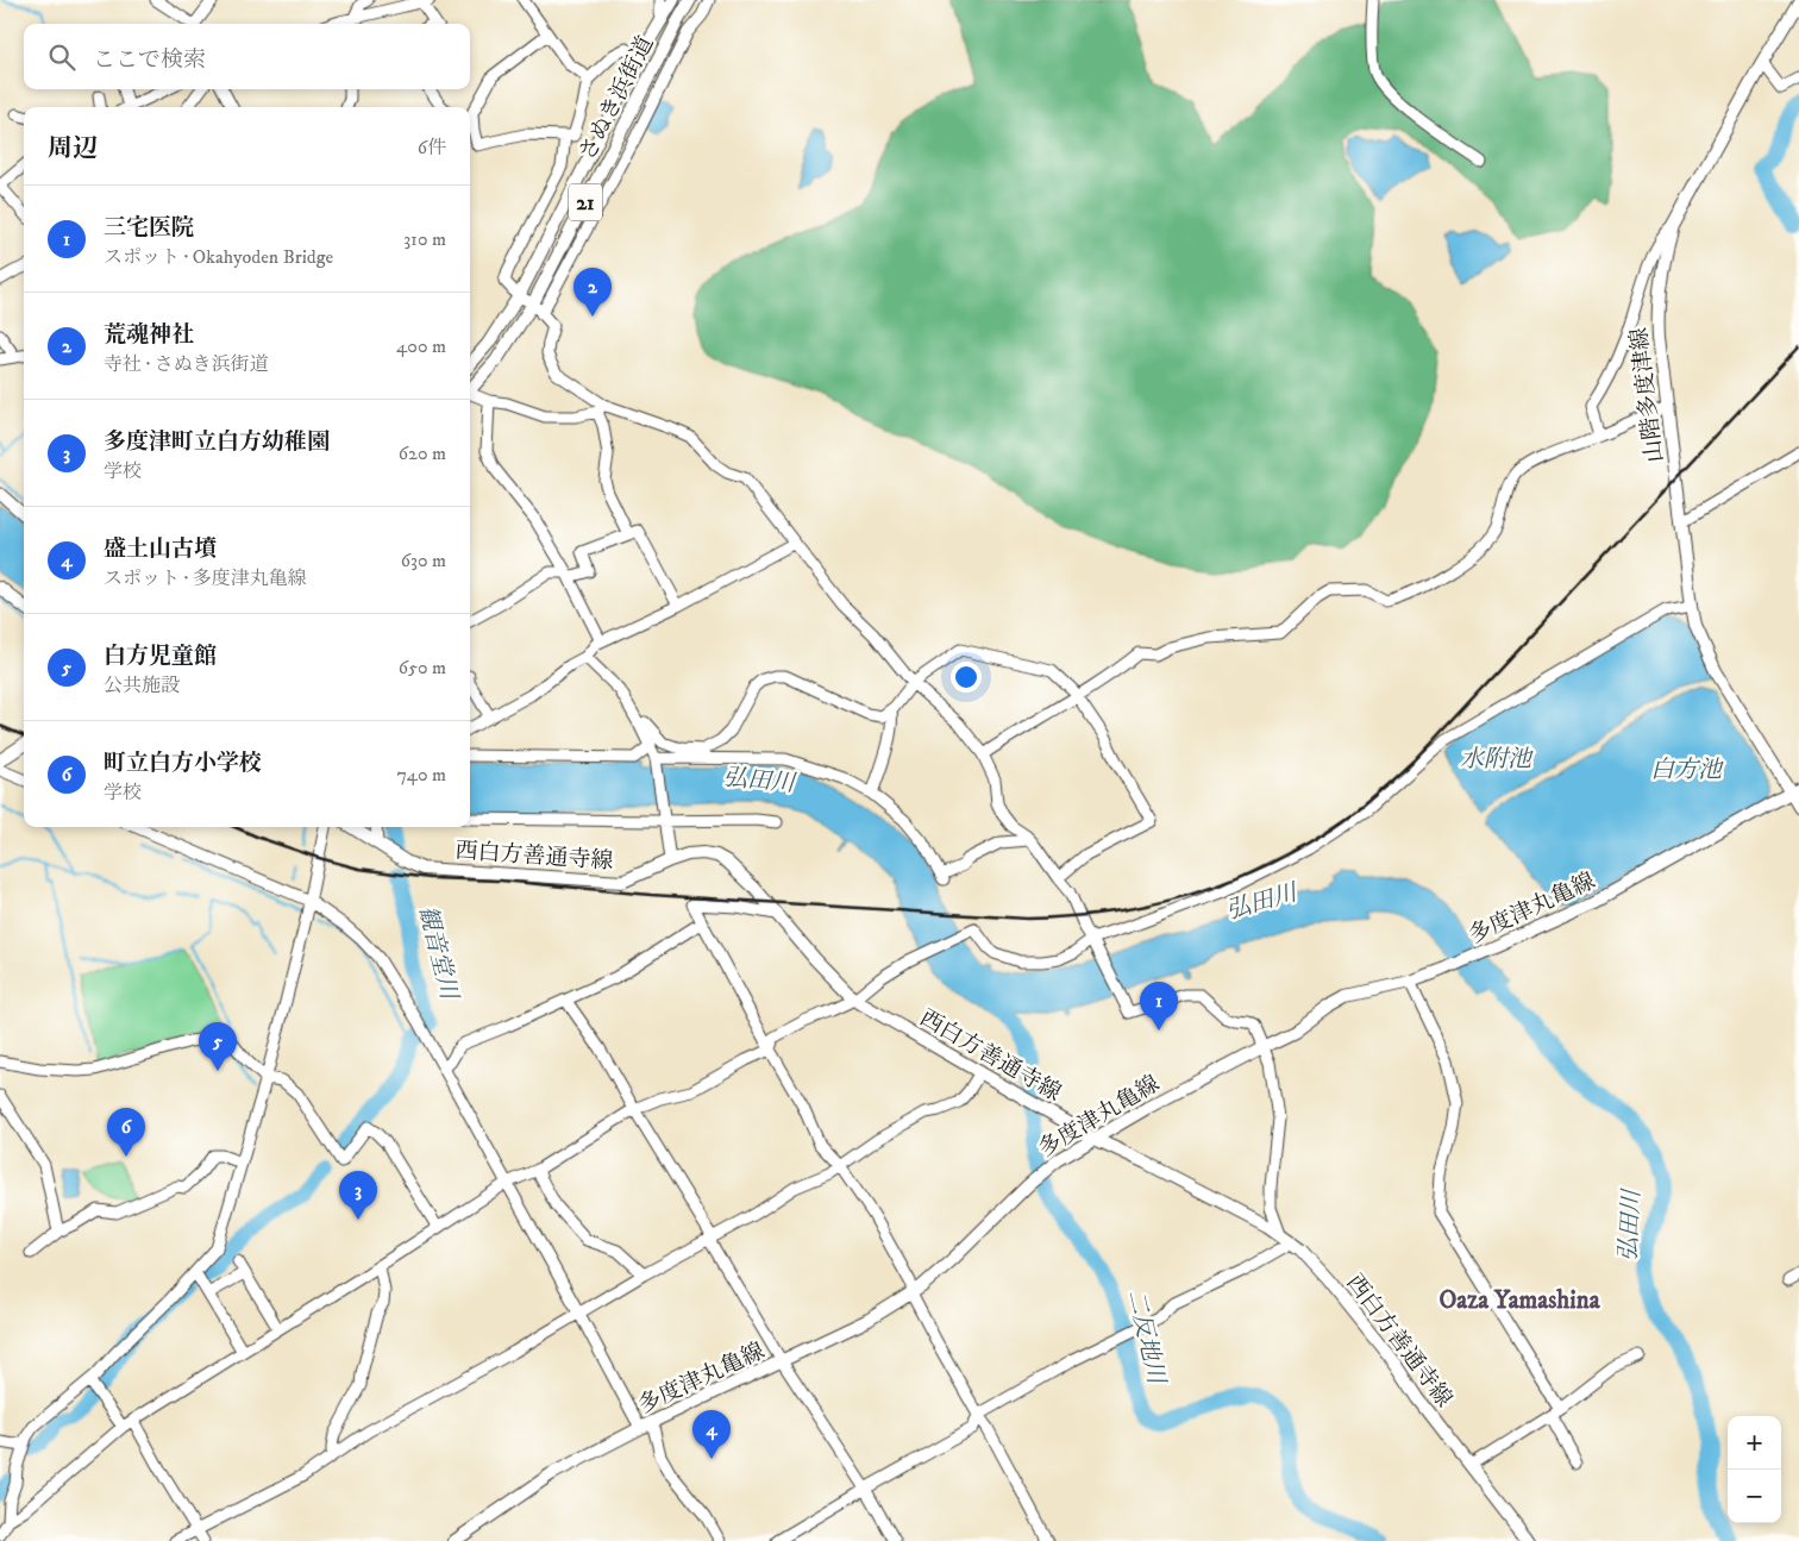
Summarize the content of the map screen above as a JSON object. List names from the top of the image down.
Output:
{
  "streets": {
    "main road": [
      "さぬき浜街道",
      "21",
      "山階多度津線",
      "西白方善通寺線",
      "多度津丸亀線"
    ]
  },
  "crossings": [
    ["さぬき浜街道", "21"],
    ["山階多度津線", "多度津丸亀線"],
    ["西白方善通寺線", "多度津丸亀線"]
  ],
  "districts": ["Oaza Yamashina"],
  "water": [
    "水附池",
    "白方池",
    "弘田川",
    "観音堂川",
    "二反地川"
  ],
  "page": {
    "search": "ここで検索",
    "heading": ["周辺", "6件"],
    "list": [
      {
        "mark": "1",
        "name": "三宅医院",
        "note": "スポット · Okahyoden Bridge",
        "value": "310 m"
      },
      {
        "mark": "2",
        "name": "荒魂神社",
        "note": "寺社 · さぬき浜街道",
        "value": "400 m"
      },
      {
        "mark": "3",
        "name": "多度津町立白方幼稚園",
        "note": "学校",
        "value": "620 m"
      },
      {
        "mark": "4",
        "name": "盛土山古墳",
        "note": "スポット · 多度津丸亀線",
        "value": "630 m"
      },
      {
        "mark": "5",
        "name": "白方児童館",
        "note": "公共施設",
        "value": "650 m"
      },
      {
        "mark": "6",
        "name": "町立白方小学校",
        "note": "学校",
        "value": "740 m"
      }
    ],
    "pins": [
      "2",
      "1",
      "5",
      "6",
      "3",
      "4"
    ],
    "map_buttons": ["+", "−"]
  }
}
